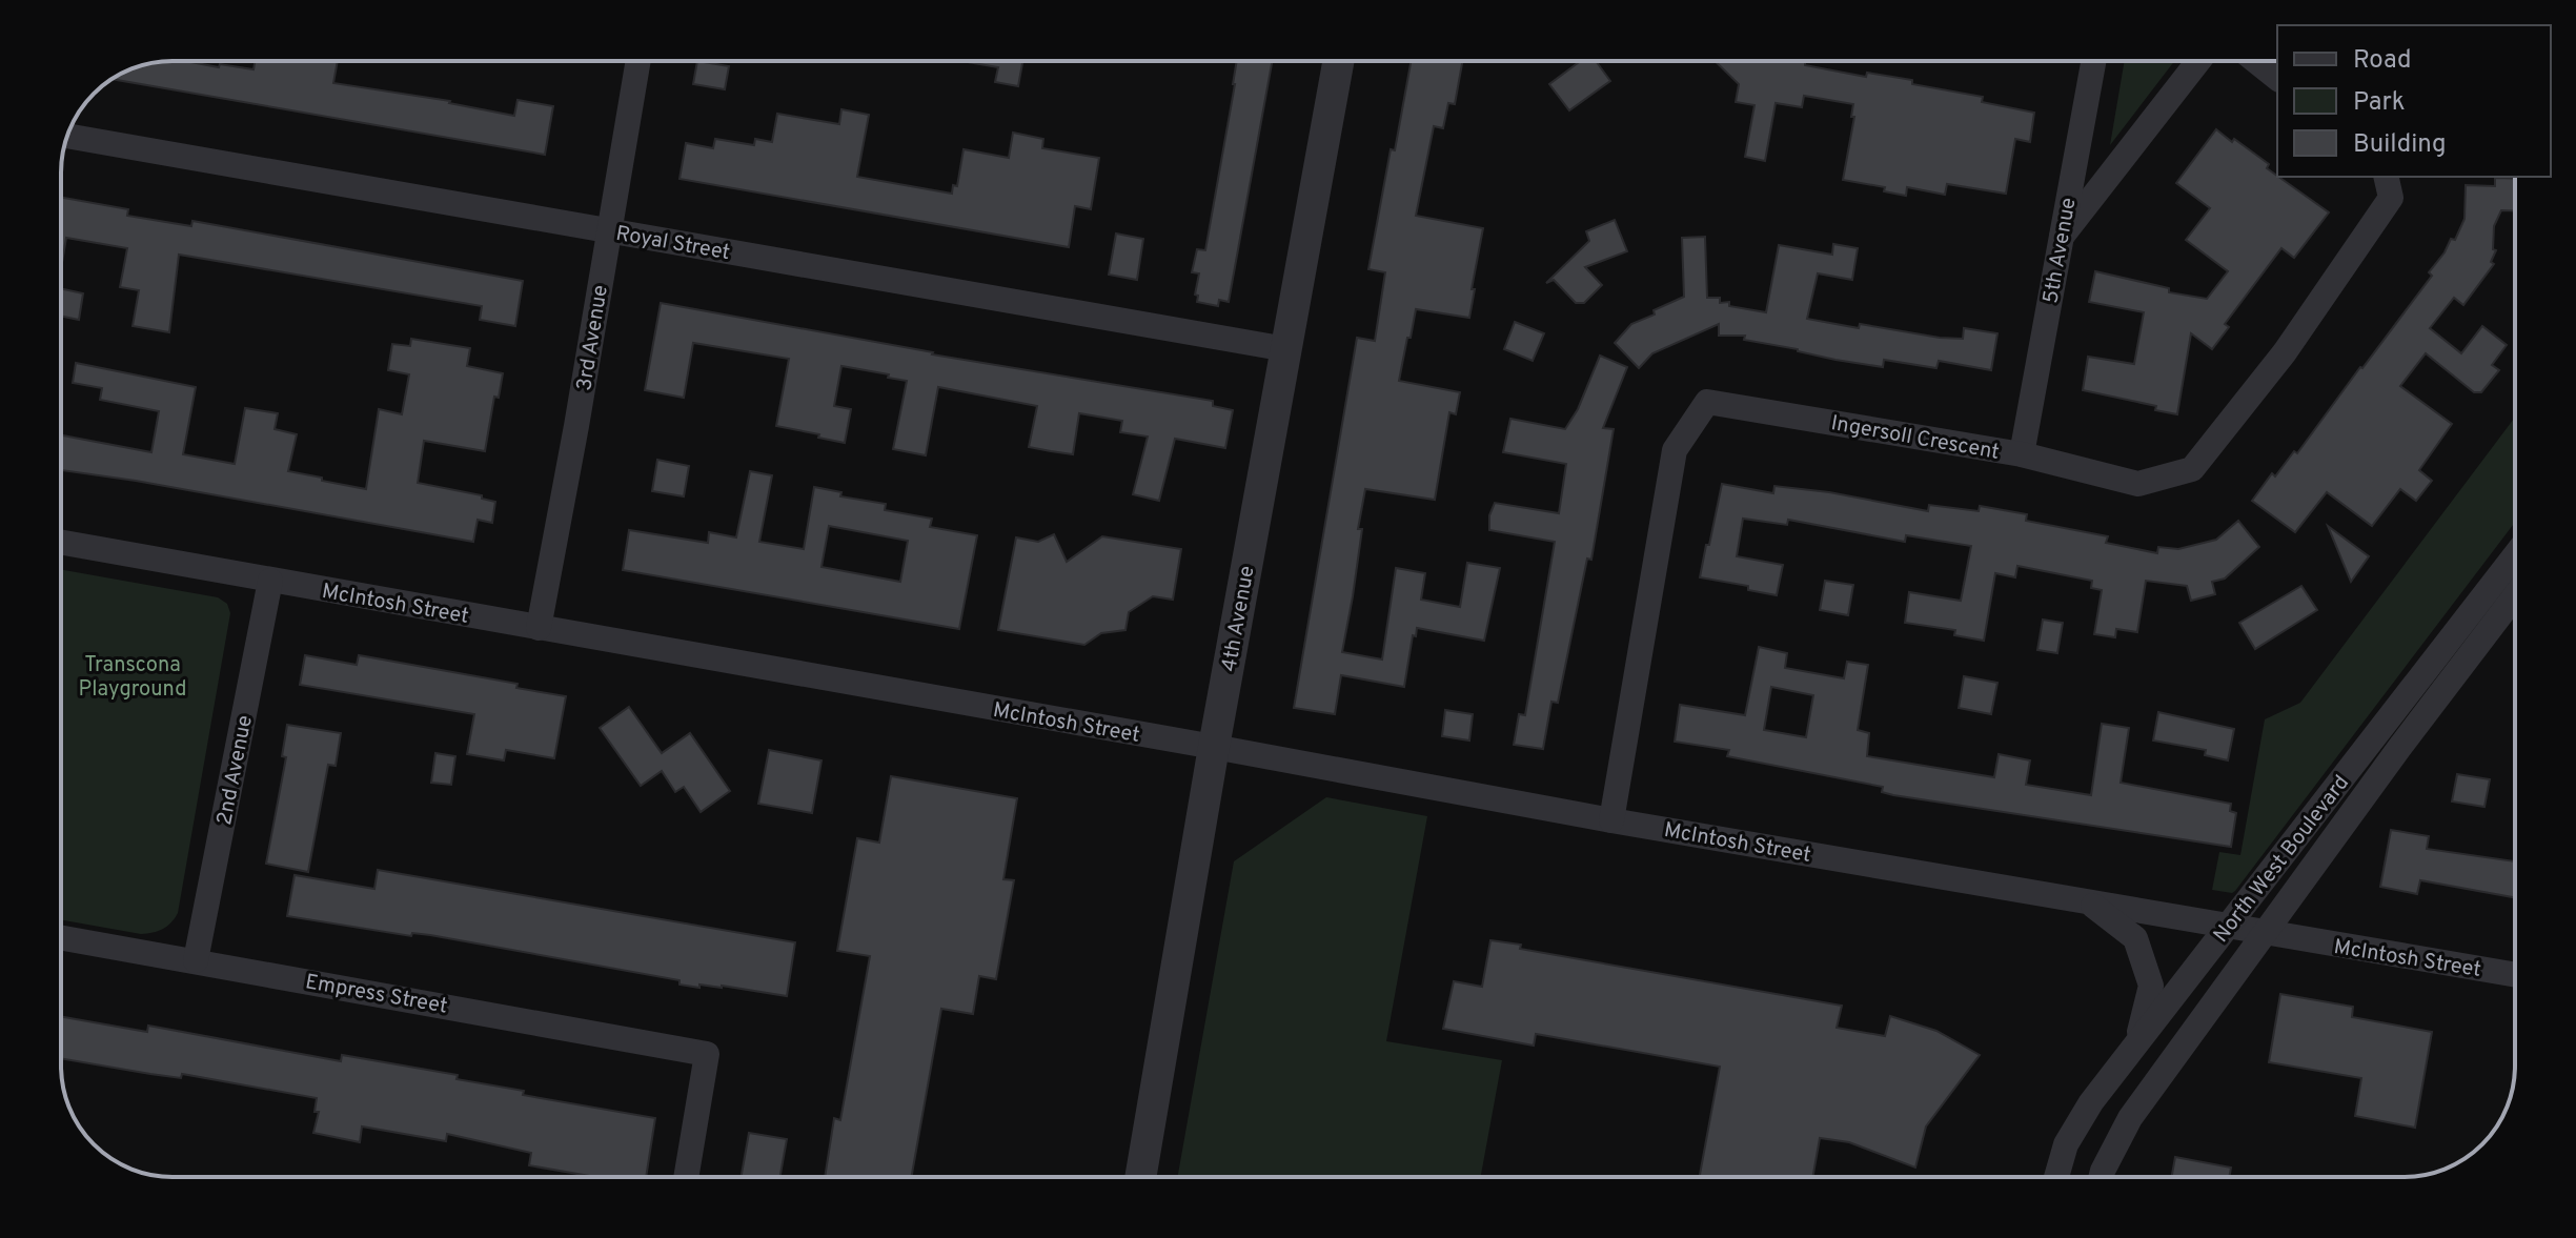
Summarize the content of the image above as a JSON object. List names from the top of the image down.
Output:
{
  "streets": {
    "street": [
      "Royal Street",
      "5th Avenue",
      "3rd Avenue",
      "Ingersoll Crescent",
      "McIntosh Street",
      "4th Avenue",
      "2nd Avenue",
      "North West Boulevard",
      "Empress Street"
    ]
  },
  "crossings": [
    ["Royal Street", "3rd Avenue"],
    ["Royal Street", "4th Avenue"],
    ["5th Avenue", "Ingersoll Crescent"],
    ["3rd Avenue", "McIntosh Street"],
    ["Ingersoll Crescent", "McIntosh Street"],
    ["McIntosh Street", "4th Avenue"],
    ["McIntosh Street", "2nd Avenue"],
    ["McIntosh Street", "North West Boulevard"],
    ["2nd Avenue", "Empress Street"]
  ],
  "parks": ["Transcona Playground"],
  "legend": ["Road", "Park", "Building"]
}
